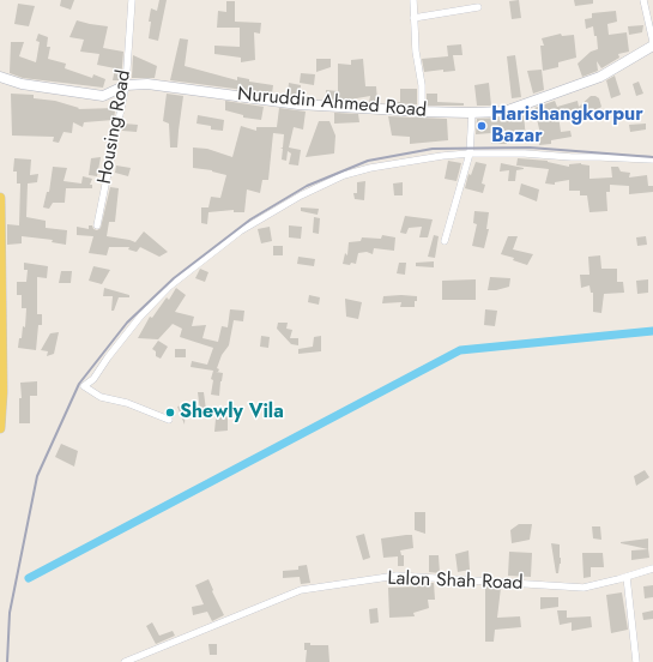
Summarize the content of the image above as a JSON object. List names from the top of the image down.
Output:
{
  "streets": {
    "main road": ["Nuruddin Ahmed Road"],
    "street": ["Housing Road", "Lalon Shah Road"]
  },
  "crossings": [
    ["Nuruddin Ahmed Road", "Housing Road"]
  ],
  "places": ["Harishangkorpur Bazar", "Shewly Vila"]
}
